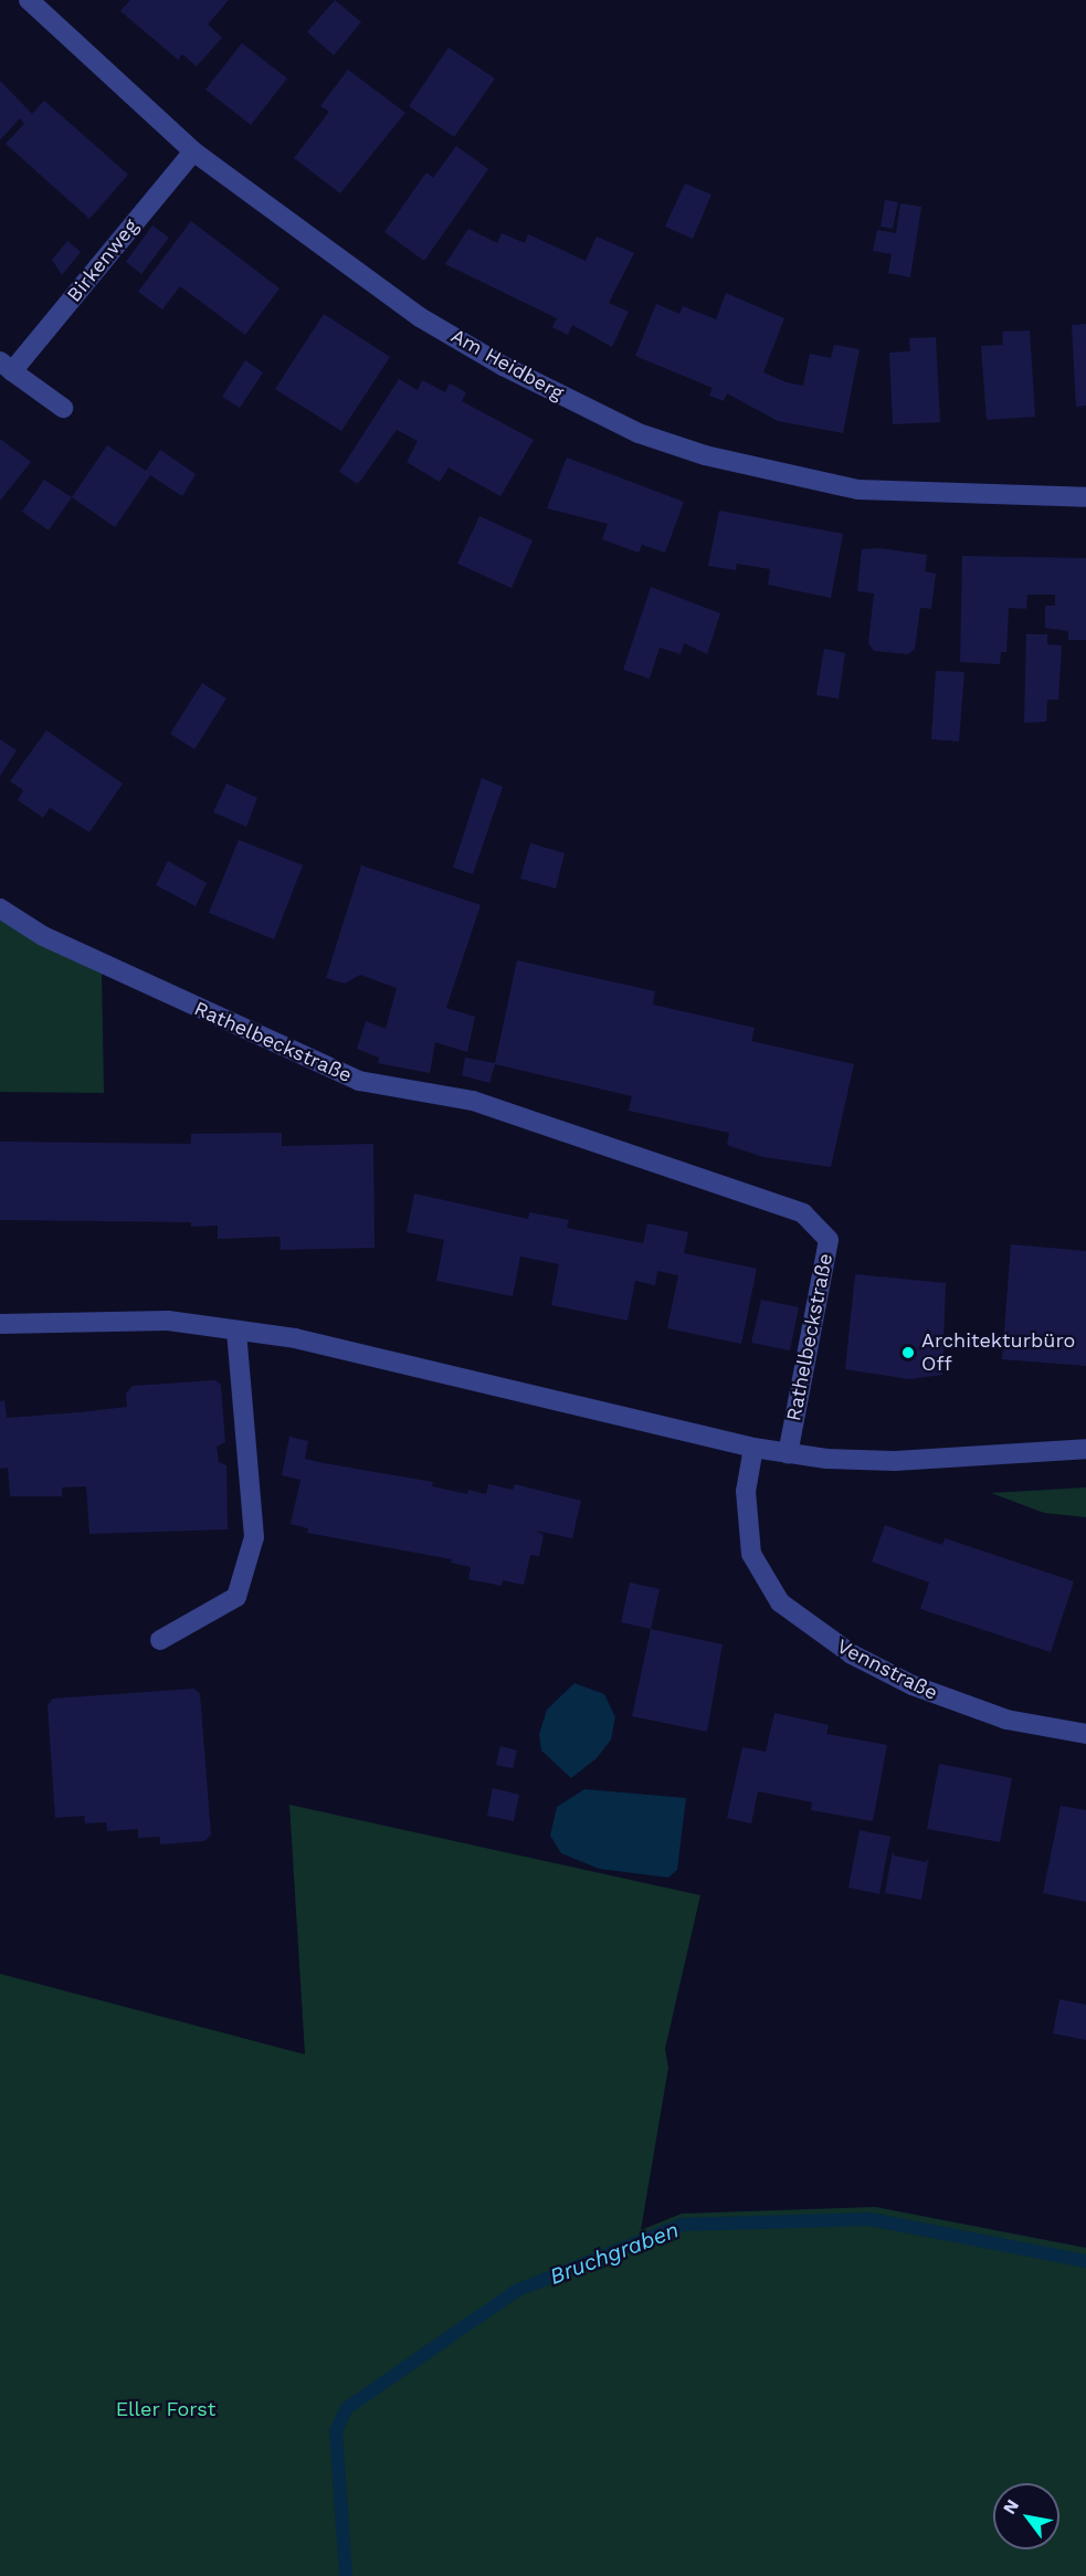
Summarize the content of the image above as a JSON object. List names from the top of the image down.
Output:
{
  "streets": {
    "street": [
      "Birkenweg",
      "Am Heidberg",
      "Rathelbeckstraße",
      "Vennstraße"
    ]
  },
  "crossings": [
    ["Birkenweg", "Am Heidberg"]
  ],
  "water": ["Bruchgraben"],
  "parks": ["Eller Forst"],
  "places": ["Architekturbüro Off"],
  "north": "top left"
}
